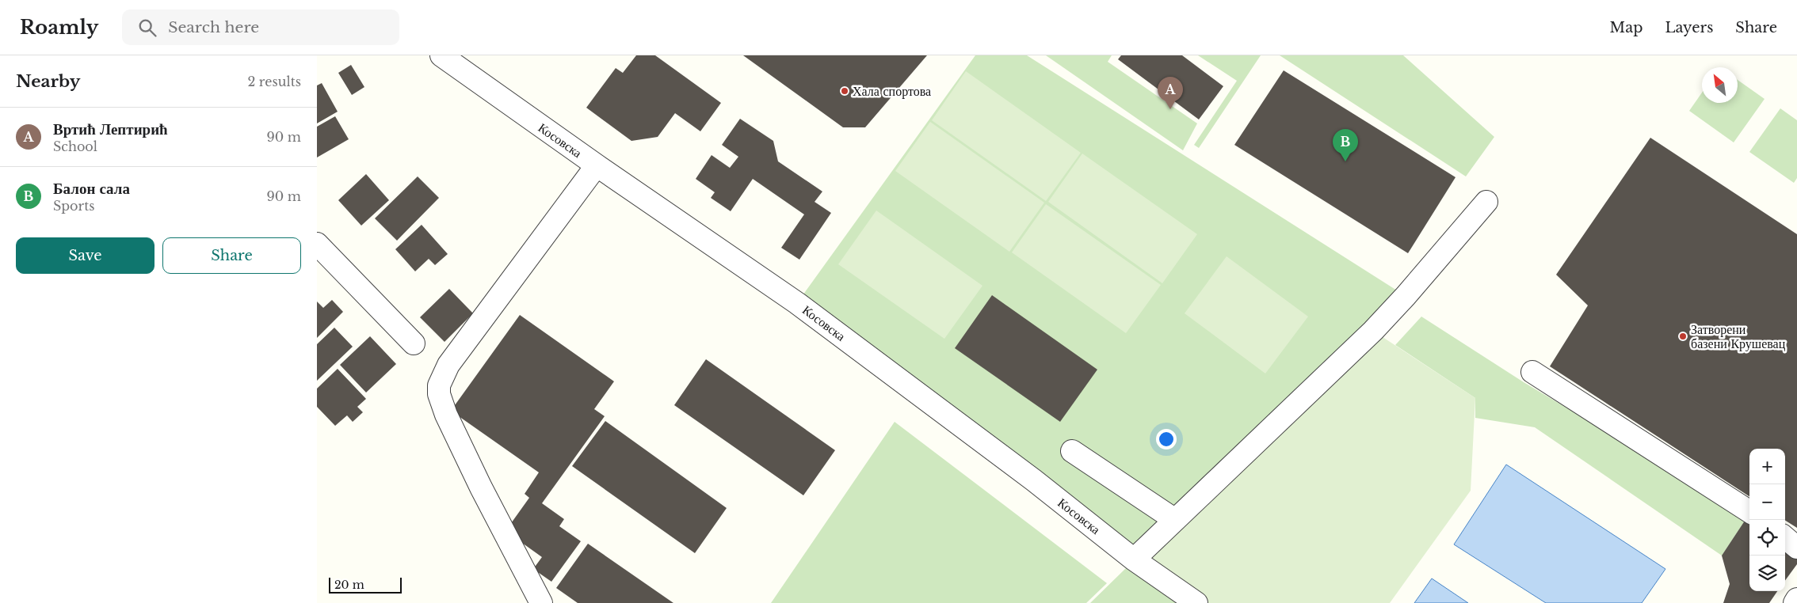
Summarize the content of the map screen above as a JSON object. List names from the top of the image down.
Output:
{
  "streets": {
    "street": ["Косовска"]
  },
  "places": ["Хала спортова", "Затворени базени Крушевац"],
  "scale_bar": "20 m",
  "north": "top left",
  "page": {
    "header": "Roamly",
    "search": "Search here",
    "nav": ["Map", "Layers", "Share"],
    "heading": ["Nearby", "2 results"],
    "pins": ["A", "B"],
    "list": [
      {
        "mark": "A",
        "name": "Вртић Лептирић",
        "note": "School",
        "value": "90 m"
      },
      {
        "mark": "B",
        "name": "Балон сала",
        "note": "Sports",
        "value": "90 m"
      }
    ],
    "buttons": ["Save", "Share"],
    "map_buttons": ["+", "−"],
    "scale": "20 m"
  }
}
